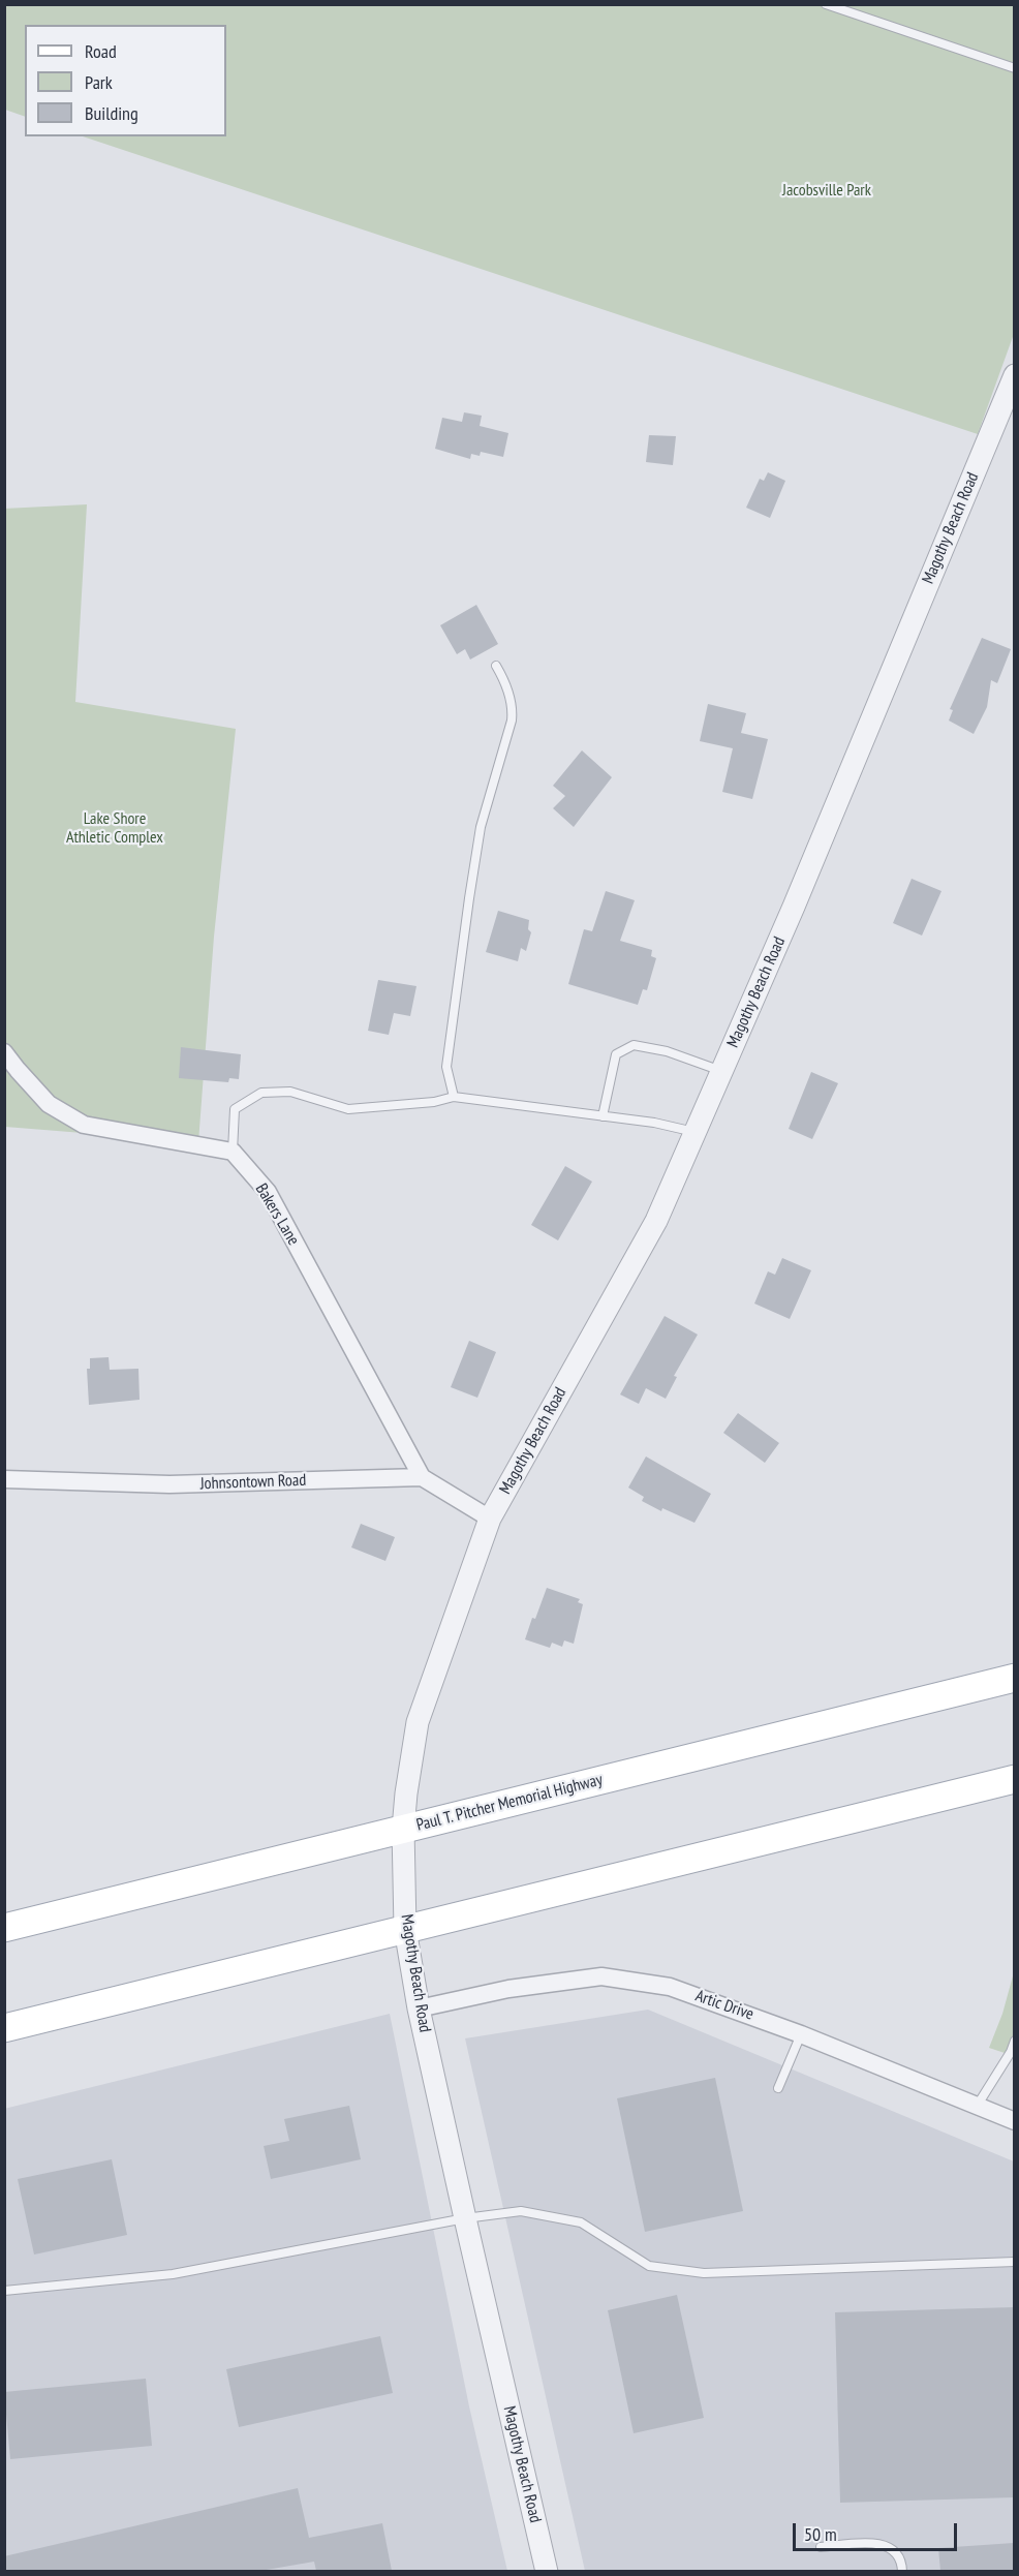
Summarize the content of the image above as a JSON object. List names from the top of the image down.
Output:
{
  "streets": {
    "main road": ["Paul T. Pitcher Memorial Highway"],
    "street": [
      "Magothy Beach Road",
      "Bakers Lane",
      "Johnsontown Road",
      "Artic Drive"
    ]
  },
  "crossings": [
    ["Magothy Beach Road", "Paul T. Pitcher Memorial Highway"],
    ["Magothy Beach Road", "Artic Drive"],
    ["Bakers Lane", "Johnsontown Road"]
  ],
  "parks": ["Jacobsville Park", "Lake Shore Athletic Complex"],
  "legend": ["Road", "Park", "Building"],
  "scale_bar": "50 m"
}
